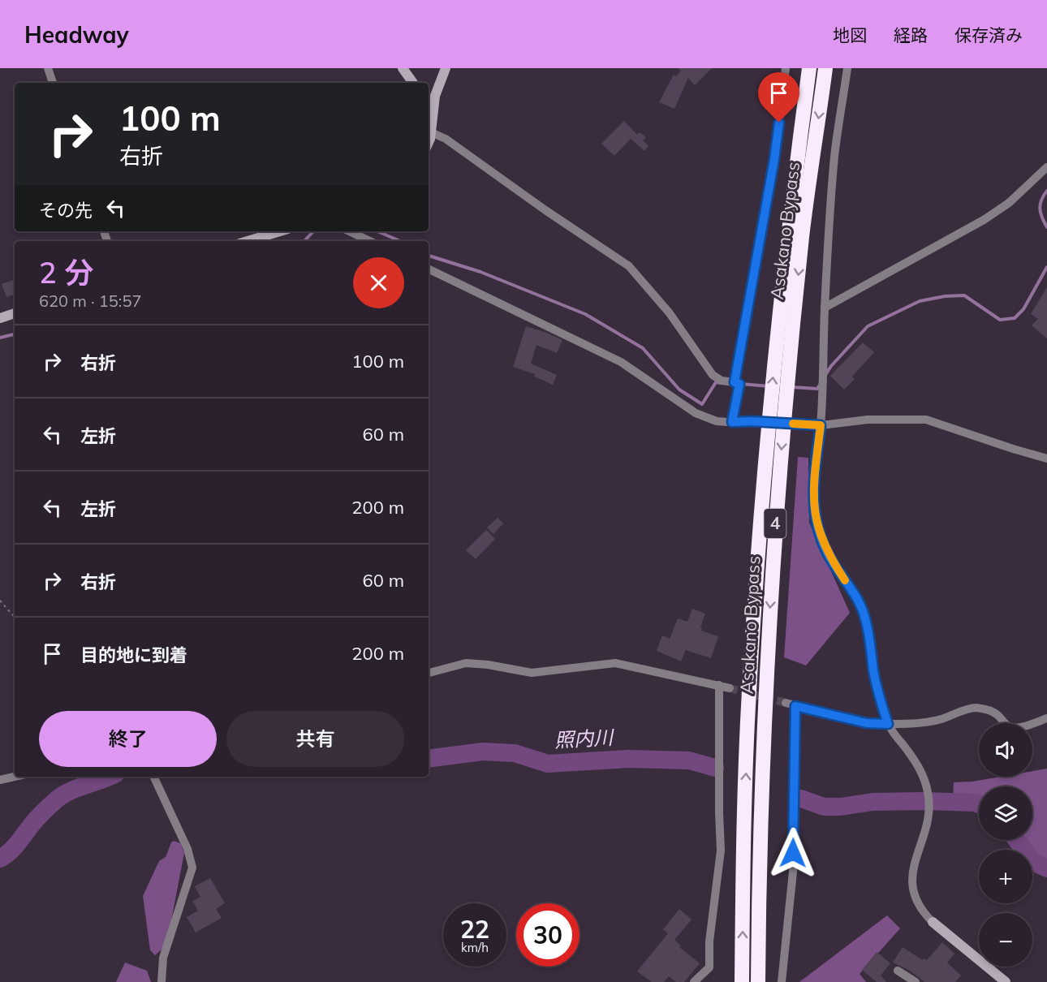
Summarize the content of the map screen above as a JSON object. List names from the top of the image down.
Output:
{
  "streets": {
    "highway": ["Asakano Bypass", "4"]
  },
  "water": ["照内川"],
  "page": {
    "header": "Headway",
    "nav": ["地図", "経路", "保存済み"],
    "turn": ["100 m", "右折"],
    "then": "その先",
    "heading": ["2 分", "620 m · 15:57"],
    "list": [
      {
        "name": "右折",
        "value": "100 m"
      },
      {
        "name": "左折",
        "value": "60 m"
      },
      {
        "name": "左折",
        "value": "200 m"
      },
      {
        "name": "右折",
        "value": "60 m"
      },
      {
        "name": "目的地に到着",
        "value": "200 m"
      }
    ],
    "buttons": ["終了", "共有"],
    "map_buttons": ["+", "−"],
    "speed": "22 km/h",
    "limit": "30"
  }
}
